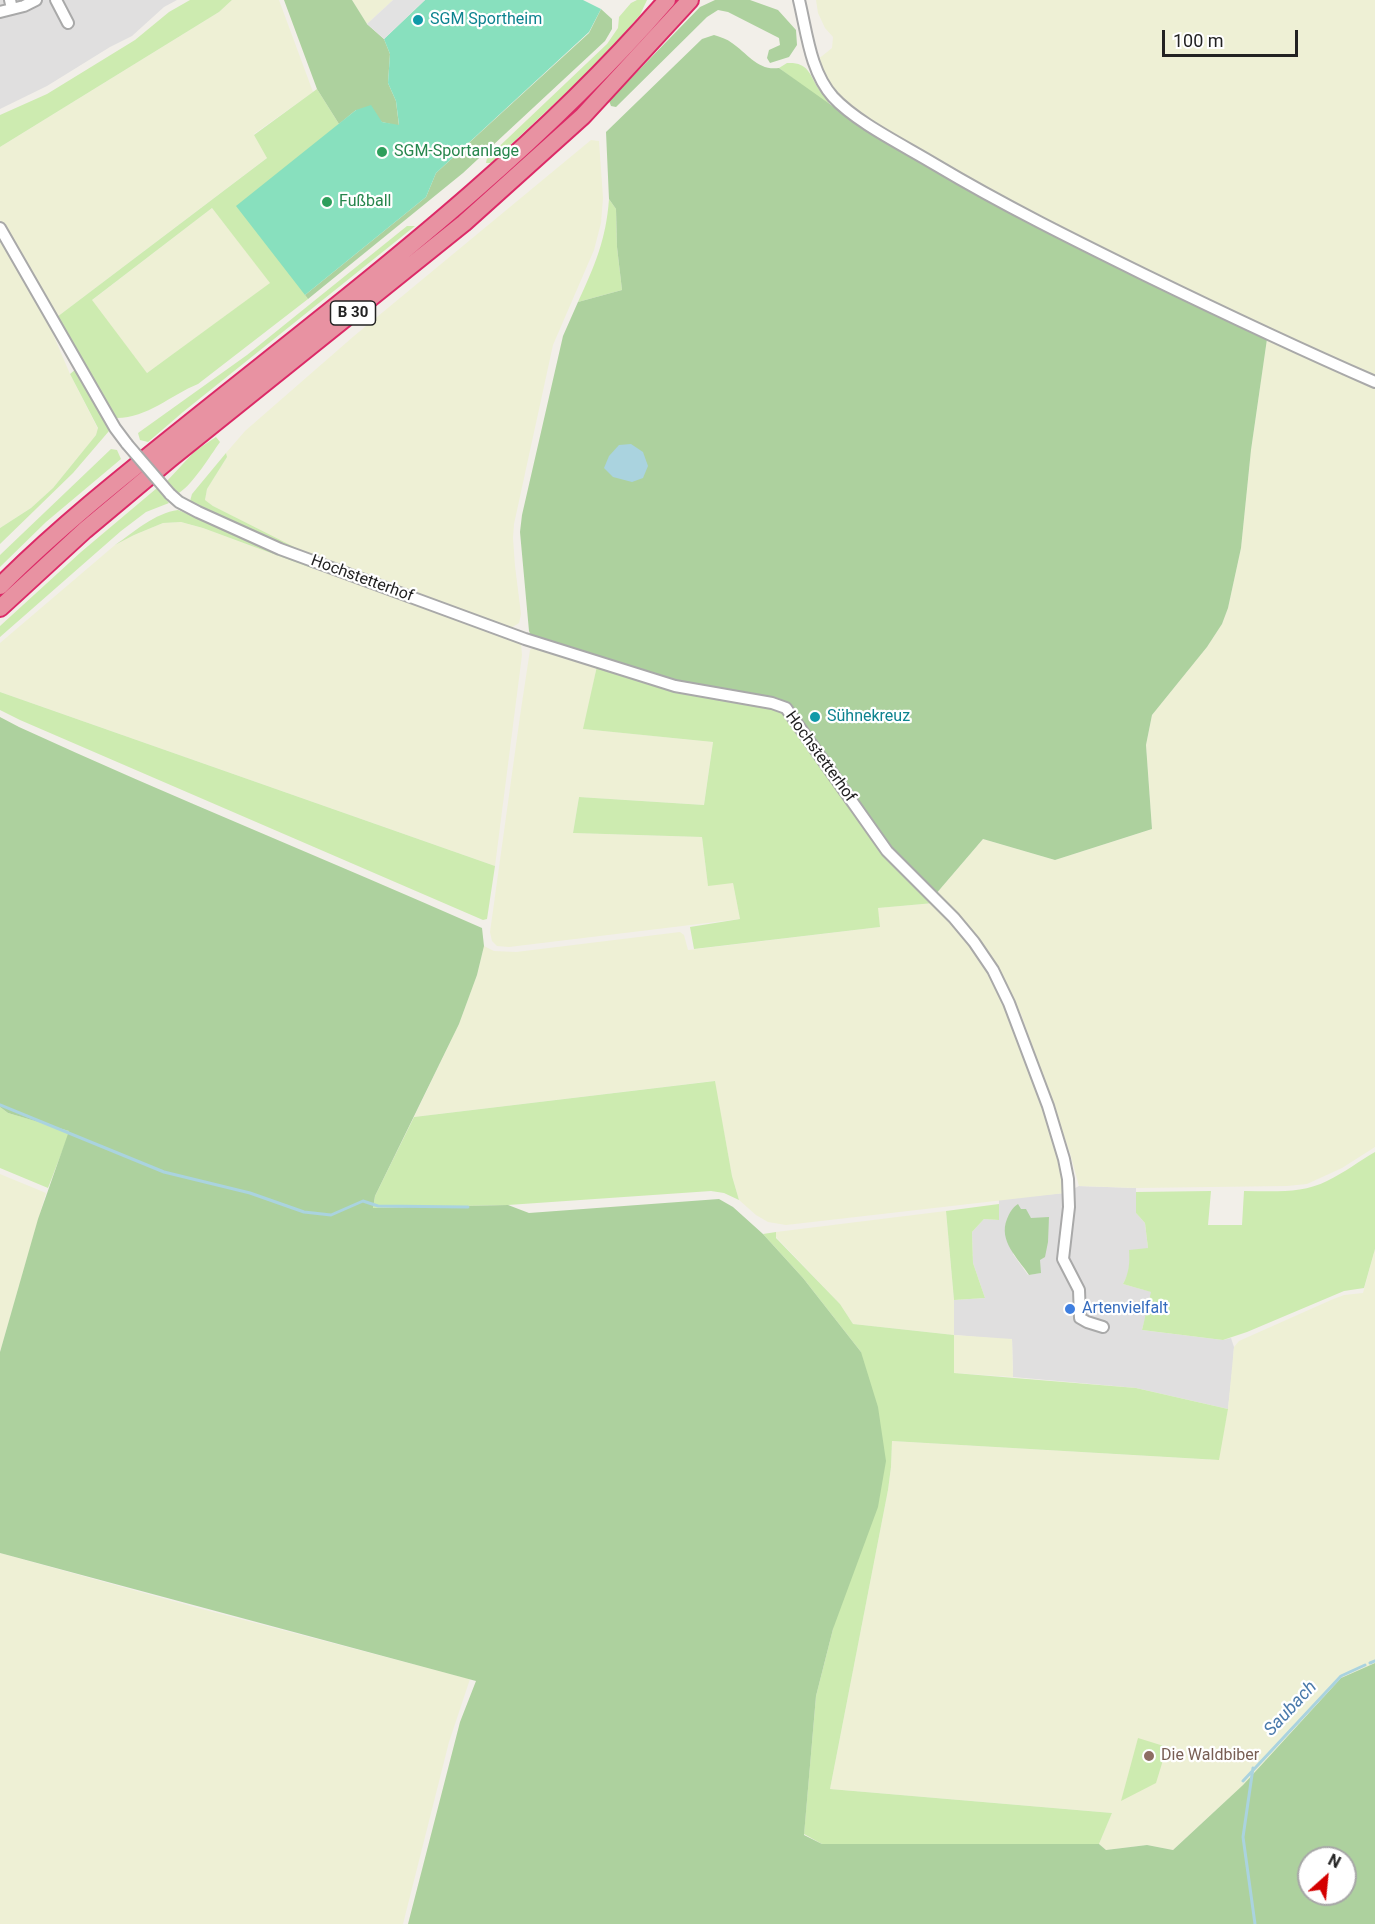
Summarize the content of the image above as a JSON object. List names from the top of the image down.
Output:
{
  "streets": {
    "highway": ["B 30"],
    "street": ["Hochstetterhof"]
  },
  "water": ["Saubach"],
  "places": [
    "SGM Sportheim",
    "SGM-Sportanlage",
    "Fußball",
    "Sühnekreuz",
    "Artenvielfalt",
    "Die Waldbiber"
  ],
  "scale_bar": "100 m",
  "north": "top right"
}
